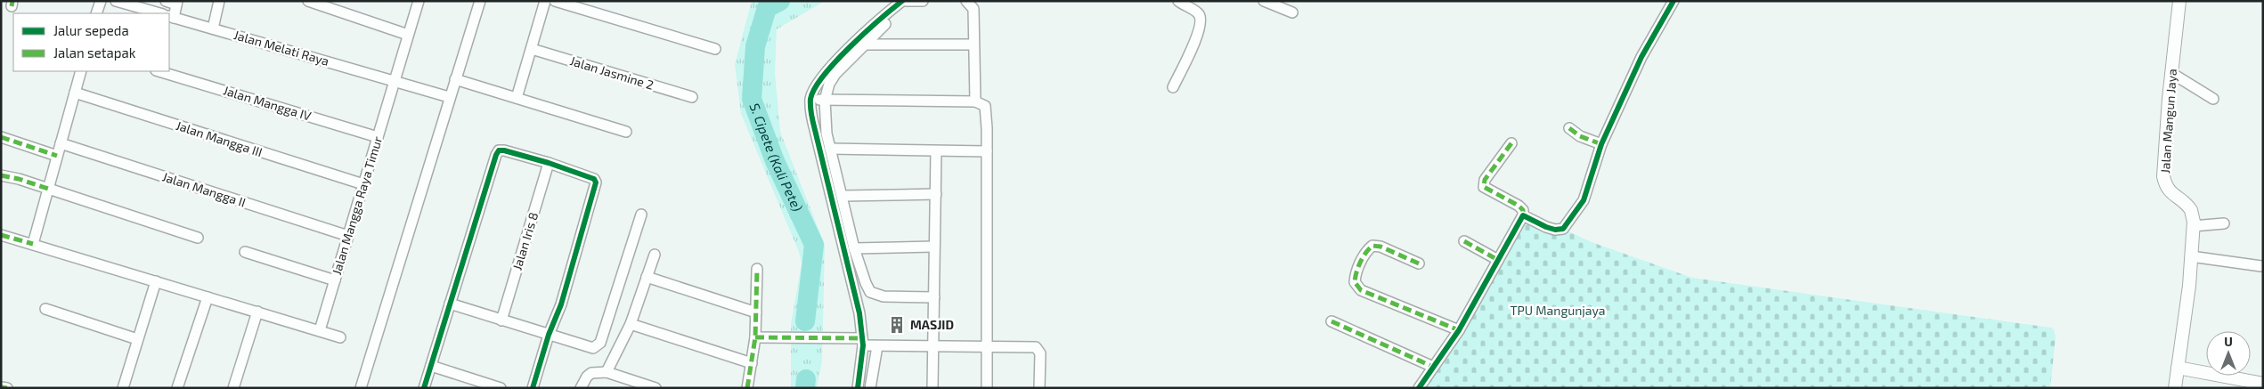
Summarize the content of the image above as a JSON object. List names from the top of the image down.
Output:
{
  "streets": {
    "street": [
      "Jalan Melati Raya",
      "Jalan Jasmine 2",
      "Jalan Mangga IV",
      "Jalan Mangun Jaya",
      "Jalan Mangga III",
      "Jalan Mangga II",
      "Jalan Mangga Raya Timur",
      "Jalan Iris 8"
    ]
  },
  "crossings": [
    ["Jalan Melati Raya", "Jalan Mangga Raya Timur"],
    ["Jalan Mangga IV", "Jalan Mangga Raya Timur"],
    ["Jalan Mangga III", "Jalan Mangga Raya Timur"],
    ["Jalan Mangga II", "Jalan Mangga Raya Timur"]
  ],
  "water": ["S. Cipete (Kali Pete)"],
  "parks": ["TPU Mangunjaya"],
  "places": {
    "building": ["MASJID"]
  },
  "legend": ["Jalur sepeda", "Jalan setapak"],
  "north": "top"
}
